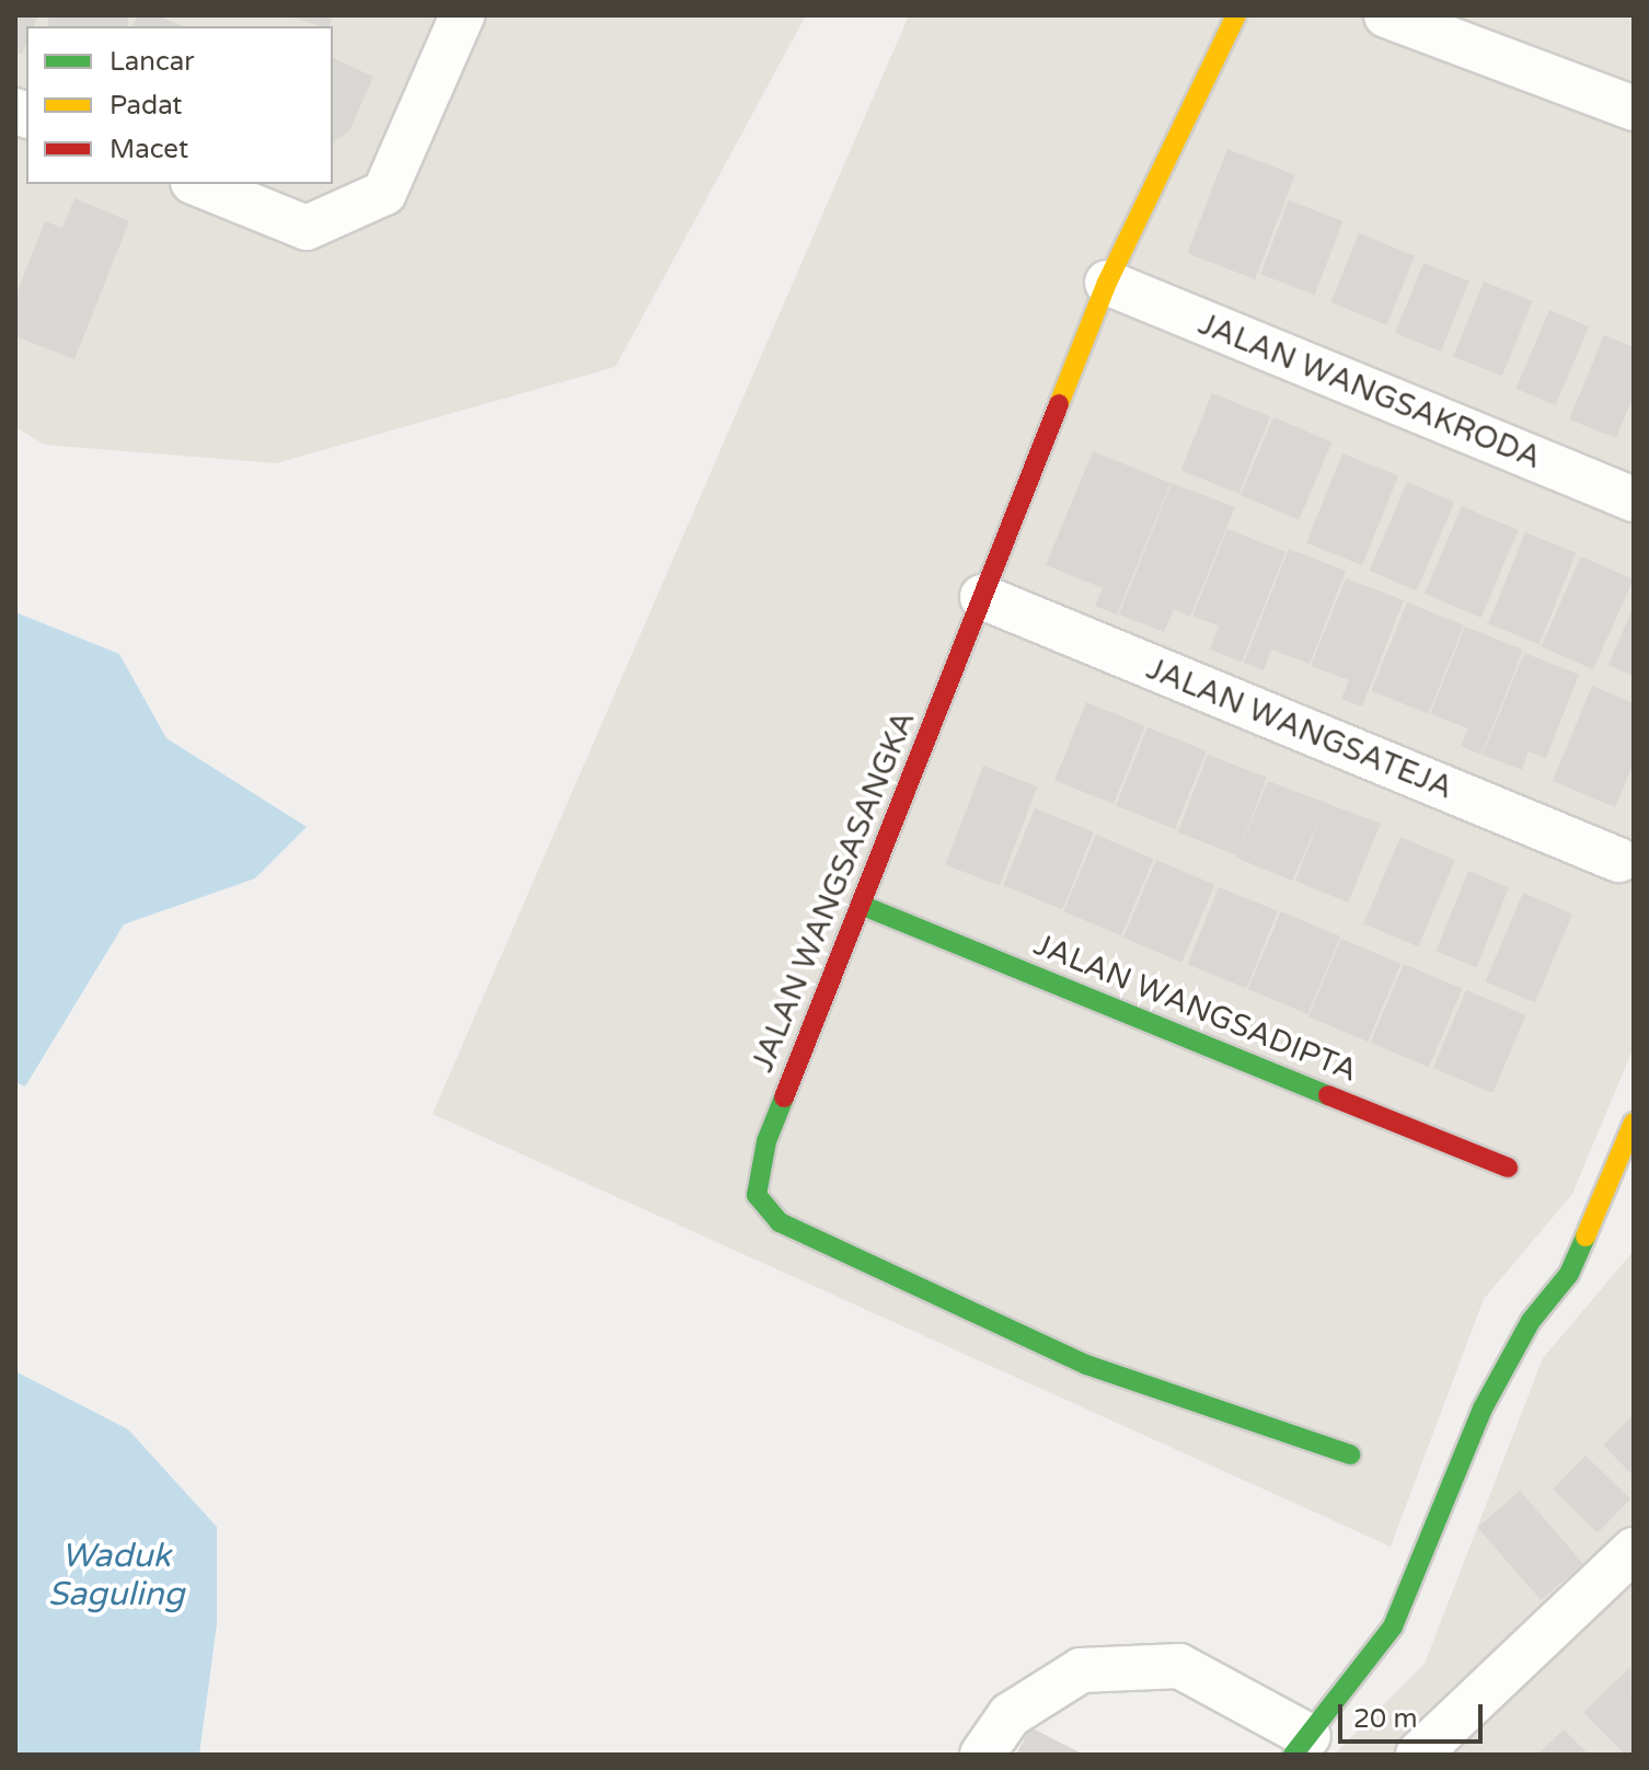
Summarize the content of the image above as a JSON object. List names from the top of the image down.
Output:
{
  "streets": {
    "street": [
      "JALAN WANGSAKRODA",
      "JALAN WANGSATEJA",
      "JALAN WANGSASANGKA",
      "JALAN WANGSADIPTA"
    ]
  },
  "crossings": [
    ["JALAN WANGSAKRODA", "JALAN WANGSASANGKA"],
    ["JALAN WANGSATEJA", "JALAN WANGSASANGKA"],
    ["JALAN WANGSASANGKA", "JALAN WANGSADIPTA"]
  ],
  "water": ["Waduk Saguling"],
  "legend": ["Lancar", "Padat", "Macet"],
  "scale_bar": "20 m"
}
